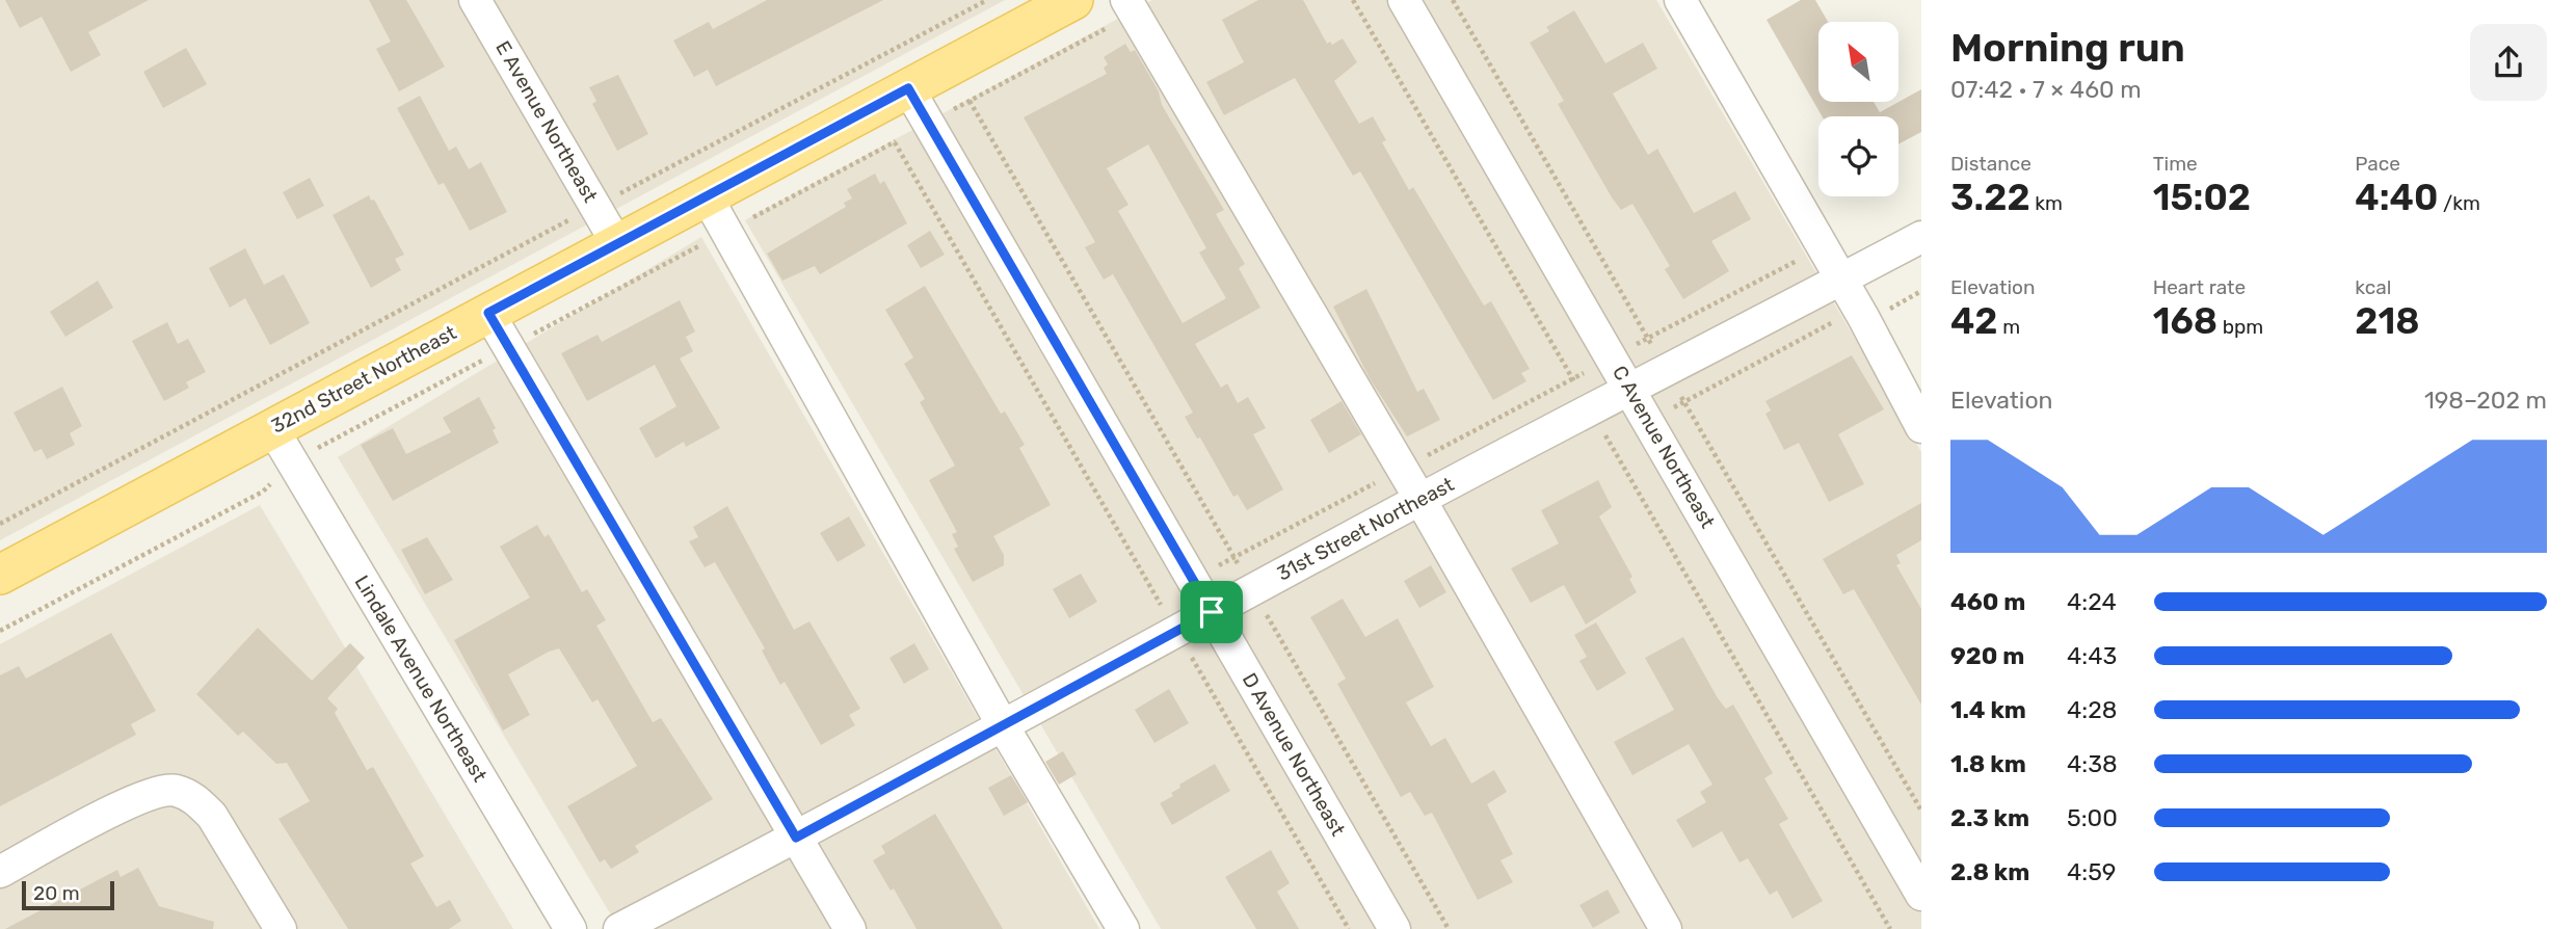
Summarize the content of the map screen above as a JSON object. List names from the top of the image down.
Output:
{
  "streets": {
    "main road": ["32nd Street Northeast"],
    "street": [
      "E Avenue Northeast",
      "C Avenue Northeast",
      "31st Street Northeast",
      "Lindale Avenue Northeast",
      "D Avenue Northeast"
    ]
  },
  "crossings": [
    ["E Avenue Northeast", "32nd Street Northeast"],
    ["32nd Street Northeast", "Lindale Avenue Northeast"],
    ["32nd Street Northeast", "D Avenue Northeast"],
    ["C Avenue Northeast", "31st Street Northeast"],
    ["31st Street Northeast", "D Avenue Northeast"]
  ],
  "scale_bar": "20 m",
  "north": "top left",
  "page": {
    "heading": ["Morning run", "07:42 · 7 × 460 m"],
    "stats": [
      ["Distance", "3.22 km"],
      ["Time", "15:02"],
      ["Pace", "4:40 /km"],
      ["Elevation", "42 m"],
      ["Heart rate", "168 bpm"],
      ["kcal", "218"]
    ],
    "chart": ["Elevation", "198–202 m"],
    "list": [
      {
        "name": "460 m",
        "note": "4:24"
      },
      {
        "name": "920 m",
        "note": "4:43"
      },
      {
        "name": "1.4 km",
        "note": "4:28"
      },
      {
        "name": "1.8 km",
        "note": "4:38"
      },
      {
        "name": "2.3 km",
        "note": "5:00"
      },
      {
        "name": "2.8 km",
        "note": "4:59"
      }
    ],
    "scale": "20 m"
  }
}
